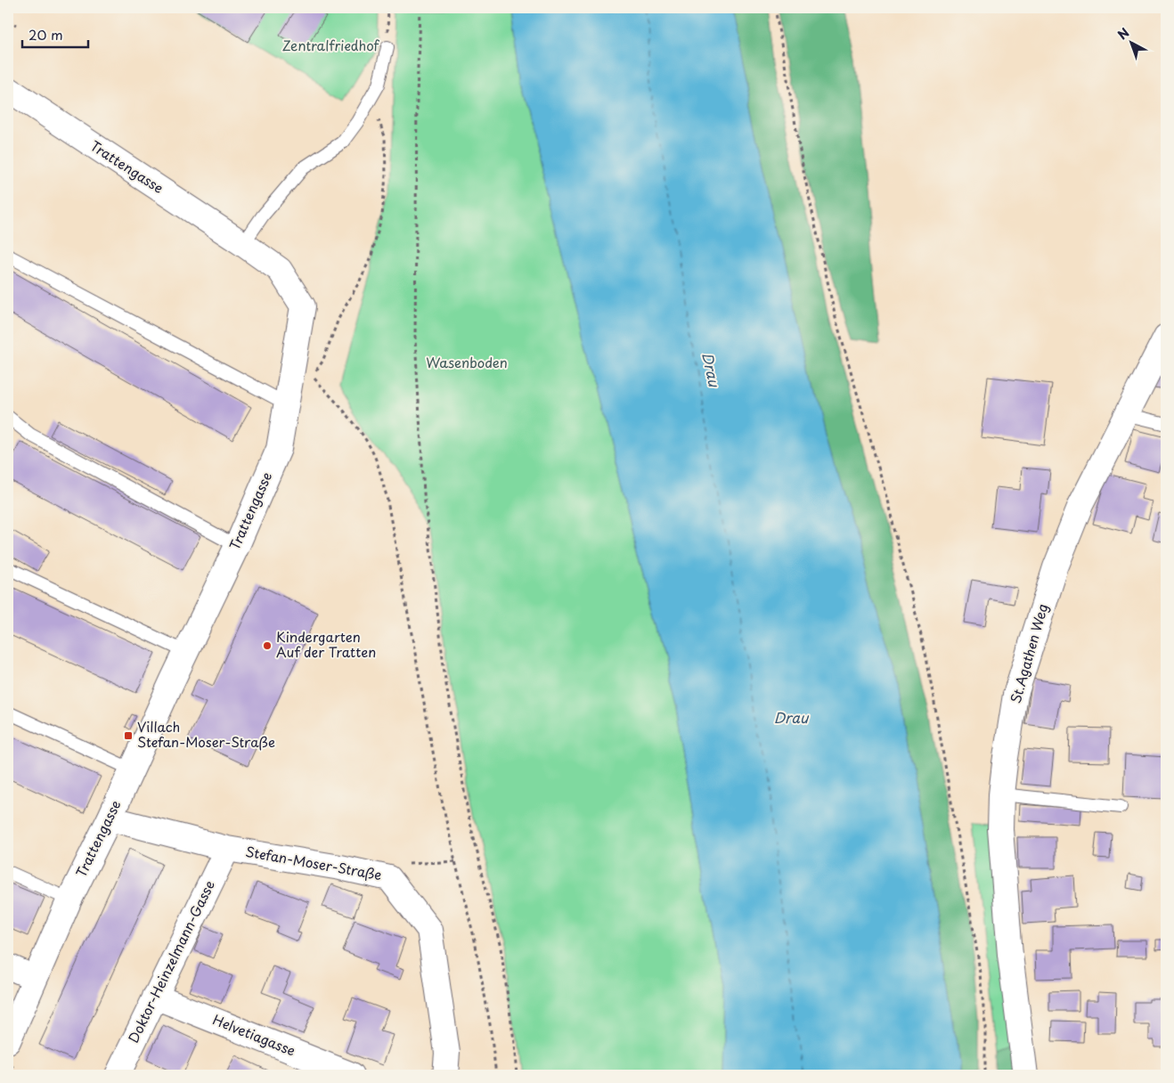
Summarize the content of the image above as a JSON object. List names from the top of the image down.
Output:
{
  "streets": {
    "street": [
      "Trattengasse",
      "St.Agathen Weg",
      "Stefan-Moser-Straße",
      "Doktor-Heinzelmann-Gasse",
      "Helvetiagasse"
    ]
  },
  "crossings": [
    ["Trattengasse", "Stefan-Moser-Straße"],
    ["Stefan-Moser-Straße", "Doktor-Heinzelmann-Gasse"],
    ["Doktor-Heinzelmann-Gasse", "Helvetiagasse"]
  ],
  "water": ["Drau"],
  "parks": ["Zentralfriedhof", "Wasenboden"],
  "places": {
    "other": ["Kindergarten Auf der Tratten"],
    "transit": ["Villach Stefan-Moser-Straße"]
  },
  "scale_bar": "20 m",
  "north": "top left"
}
